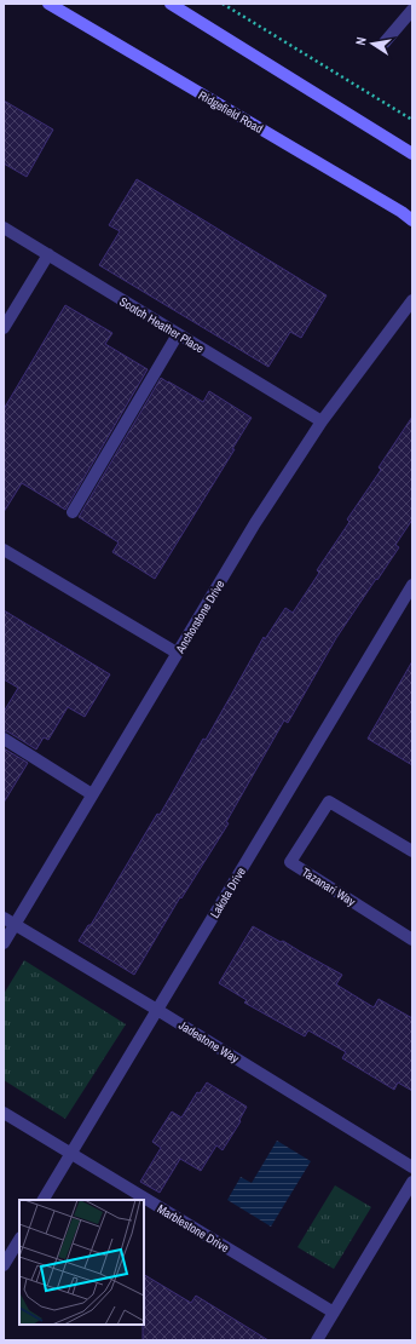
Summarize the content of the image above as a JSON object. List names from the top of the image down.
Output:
{
  "streets": {
    "main road": ["Ridgefield Road"],
    "street": [
      "Scotch Heather Place",
      "Anchorstone Drive",
      "Tazanari Way",
      "Lakota Drive",
      "Jadestone Way",
      "Marblestone Drive"
    ]
  },
  "crossings": [
    ["Scotch Heather Place", "Anchorstone Drive"],
    ["Anchorstone Drive", "Jadestone Way"],
    ["Lakota Drive", "Jadestone Way"],
    ["Lakota Drive", "Marblestone Drive"]
  ],
  "north": "left"
}
